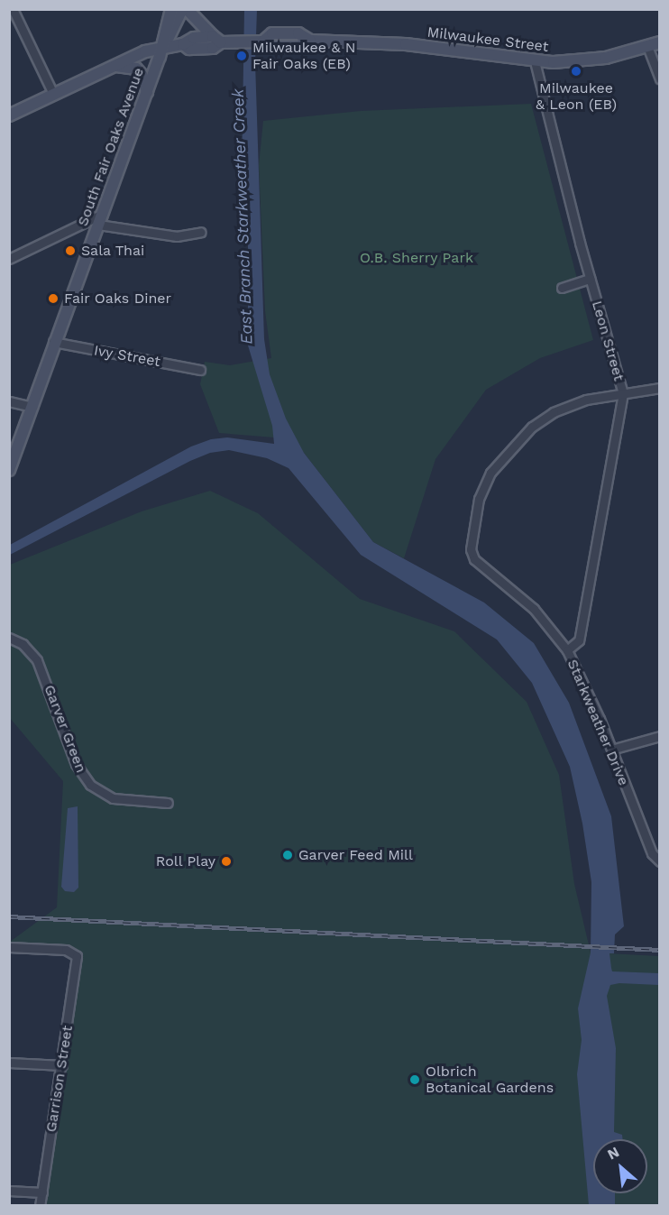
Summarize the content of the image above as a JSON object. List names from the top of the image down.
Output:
{
  "streets": {
    "street": [
      "Milwaukee Street",
      "South Fair Oaks Avenue",
      "Leon Street",
      "Ivy Street",
      "Starkweather Drive",
      "Garver Green",
      "Garrison Street"
    ]
  },
  "crossings": [
    ["Milwaukee Street", "South Fair Oaks Avenue"],
    ["Milwaukee Street", "Leon Street"],
    ["South Fair Oaks Avenue", "Ivy Street"],
    ["Leon Street", "Starkweather Drive"]
  ],
  "water": ["East Branch Starkweather Creek"],
  "parks": ["O.B. Sherry Park"],
  "places": [
    "Milwaukee & N Fair Oaks (EB)",
    "Milwaukee & Leon (EB)",
    "Sala Thai",
    "Fair Oaks Diner",
    "Garver Feed Mill",
    "Roll Play",
    "Olbrich Botanical Gardens"
  ],
  "north": "top left"
}
